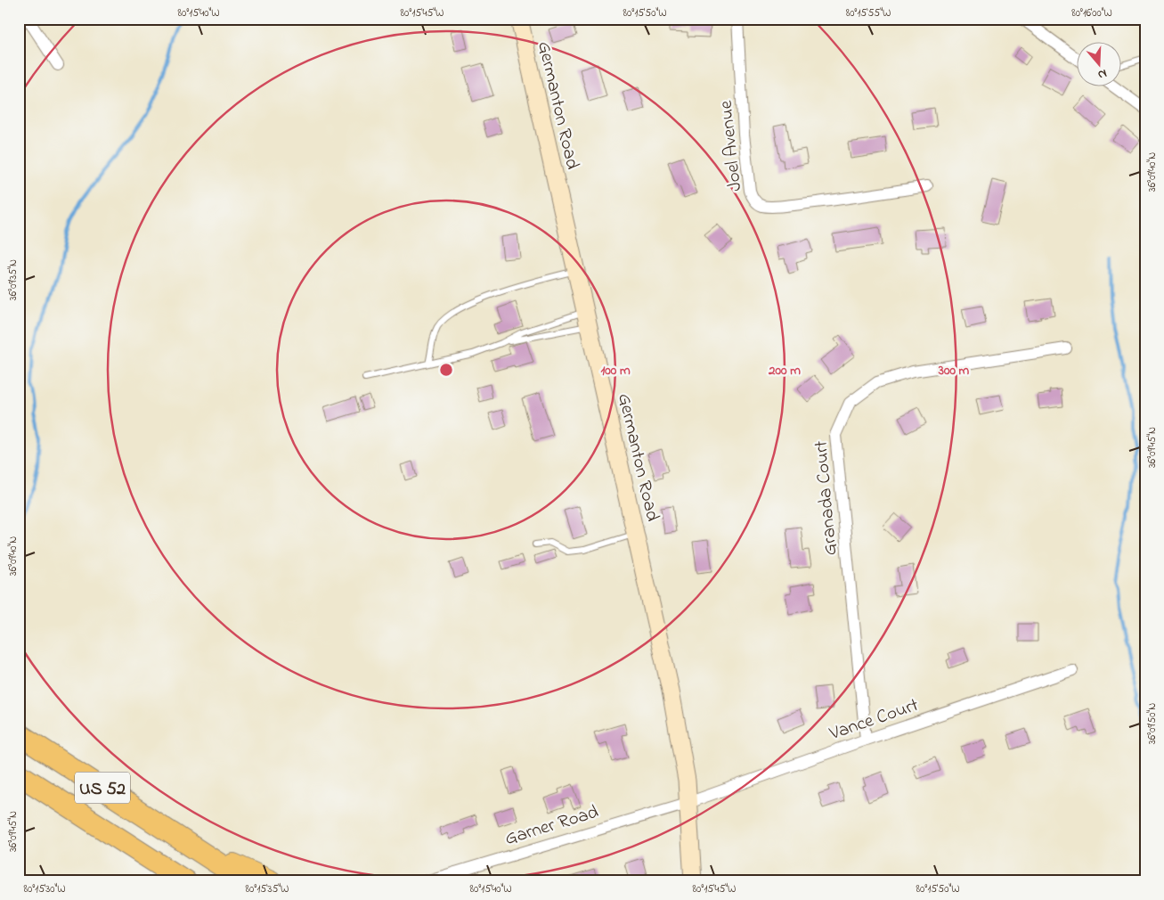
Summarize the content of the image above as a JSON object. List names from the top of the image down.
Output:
{
  "streets": {
    "highway": ["US 52"],
    "main road": ["Germanton Road"],
    "street": [
      "Joel Avenue",
      "Granada Court",
      "Vance Court",
      "Garner Road"
    ]
  },
  "crossings": [
    ["Germanton Road", "Vance Court"],
    ["Germanton Road", "Garner Road"],
    ["Granada Court", "Vance Court"],
    ["Vance Court", "Garner Road"]
  ],
  "north": "bottom",
  "coordinates": [
    "80°15'40\"W",
    "80°15'45\"W",
    "80°15'50\"W",
    "80°15'55\"W",
    "80°16'00\"W",
    "36°09'40\"N",
    "36°09'35\"N",
    "36°09'45\"N",
    "36°09'50\"N",
    "80°15'30\"W",
    "80°15'35\"W"
  ],
  "rings": ["100 m", "200 m", "300 m"]
}
